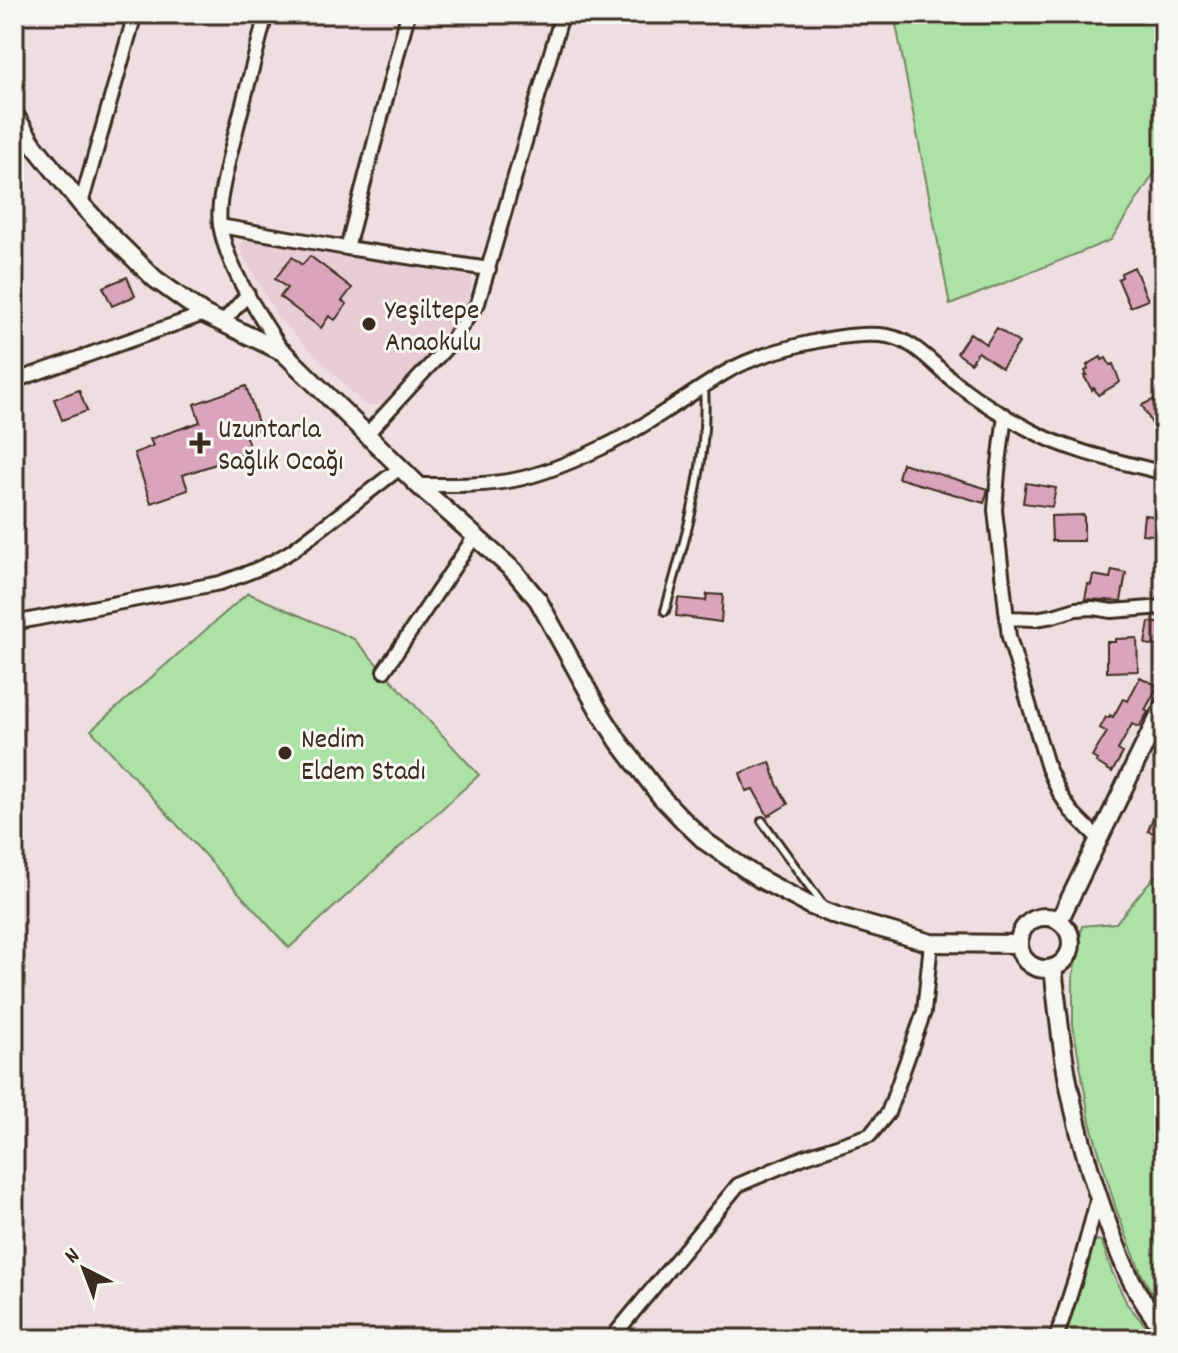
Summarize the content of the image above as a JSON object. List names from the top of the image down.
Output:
{
  "places": {
    "other": ["Yeşiltepe Anaokulu", "Nedim Eldem Stadı"],
    "health": ["Uzuntarla Sağlık Ocağı"]
  },
  "north": "top left"
}
